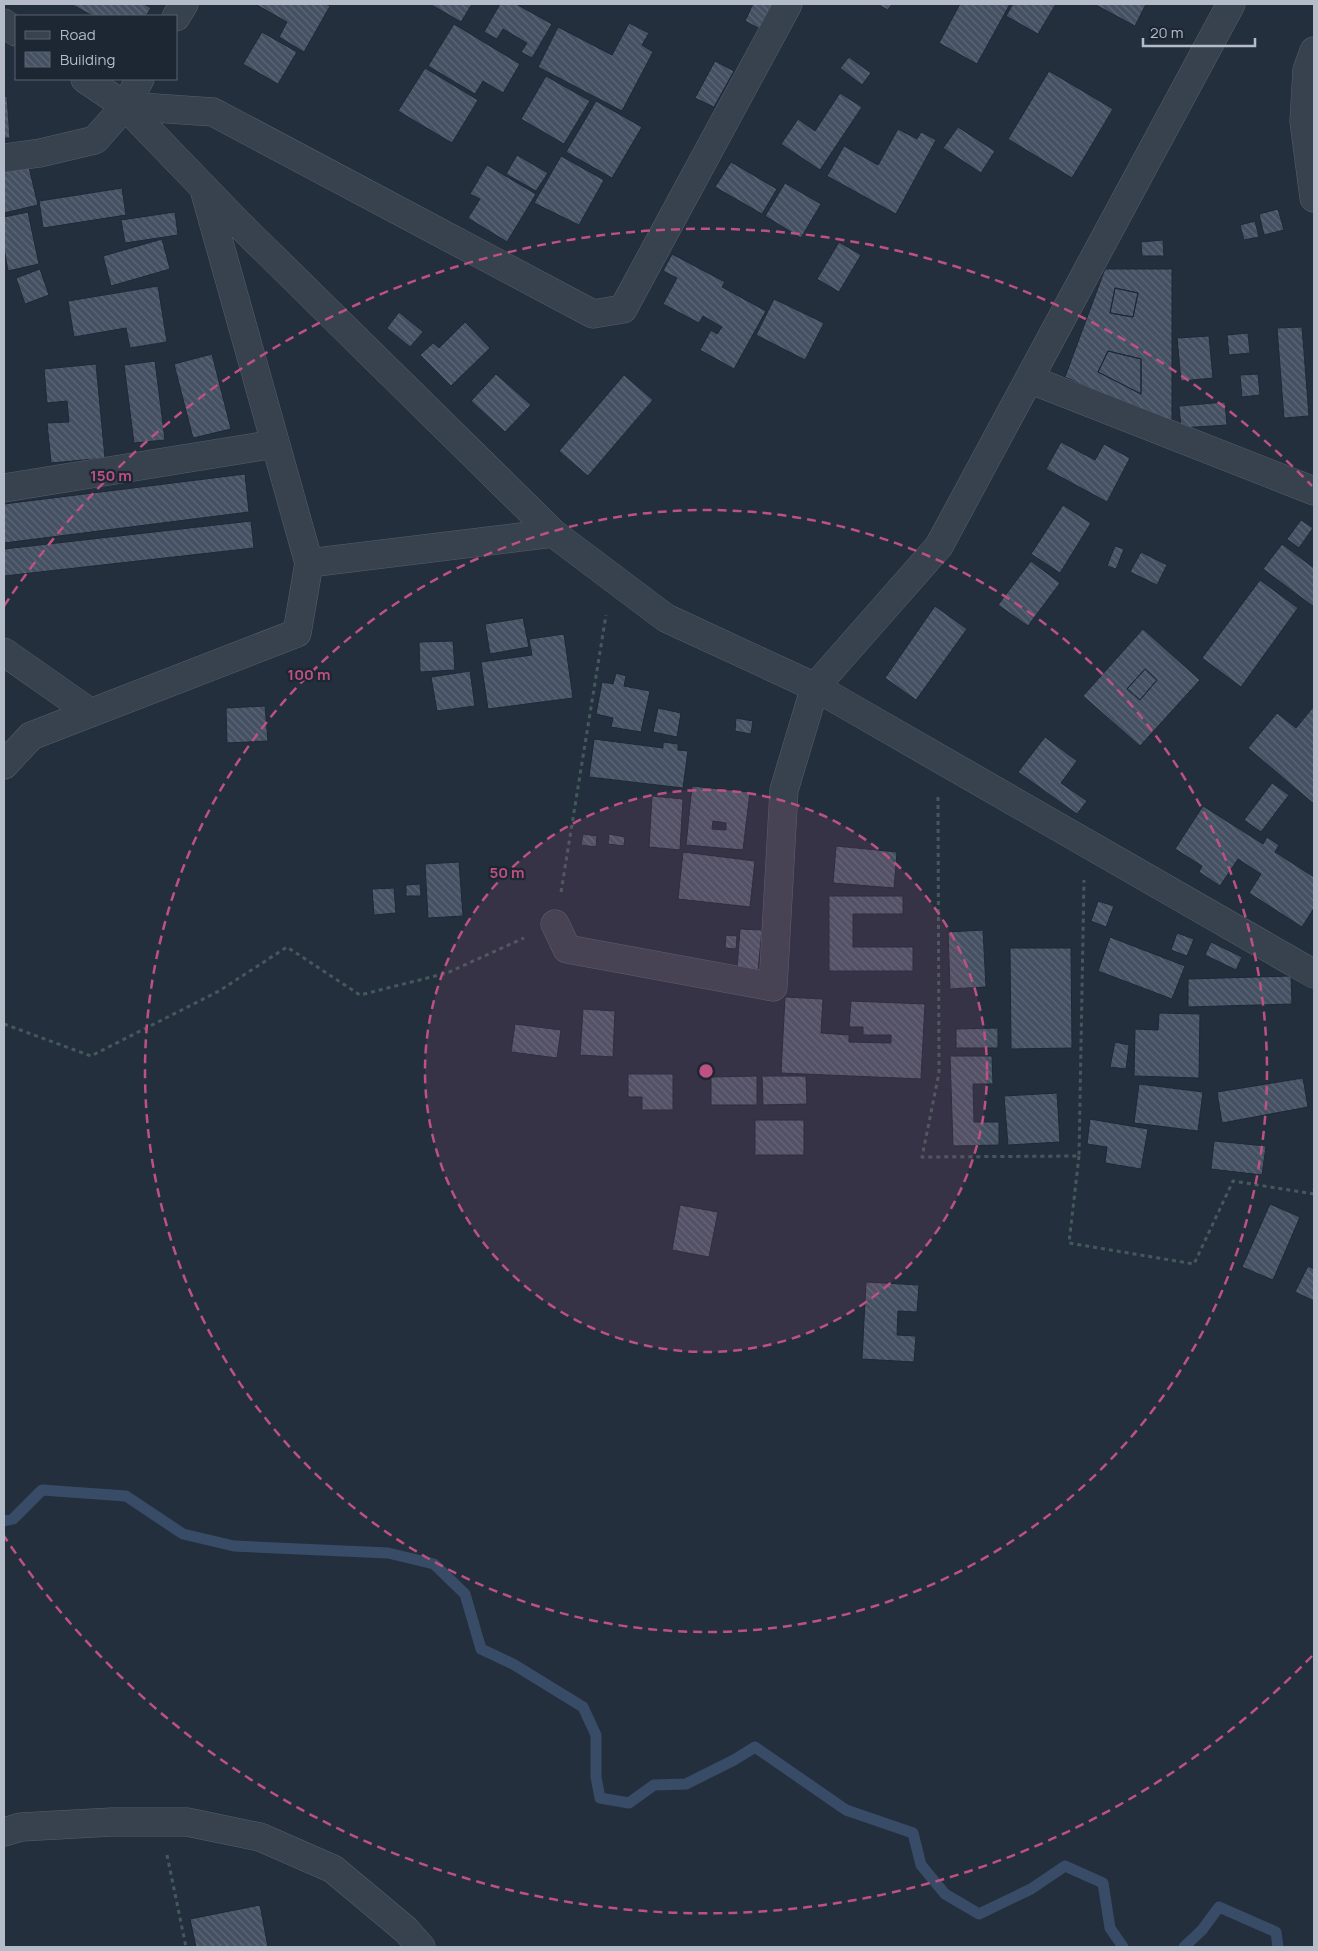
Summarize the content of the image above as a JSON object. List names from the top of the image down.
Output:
{
  "legend": ["Road", "Building"],
  "scale_bar": "20 m",
  "rings": ["150 m", "100 m", "50 m"]
}
